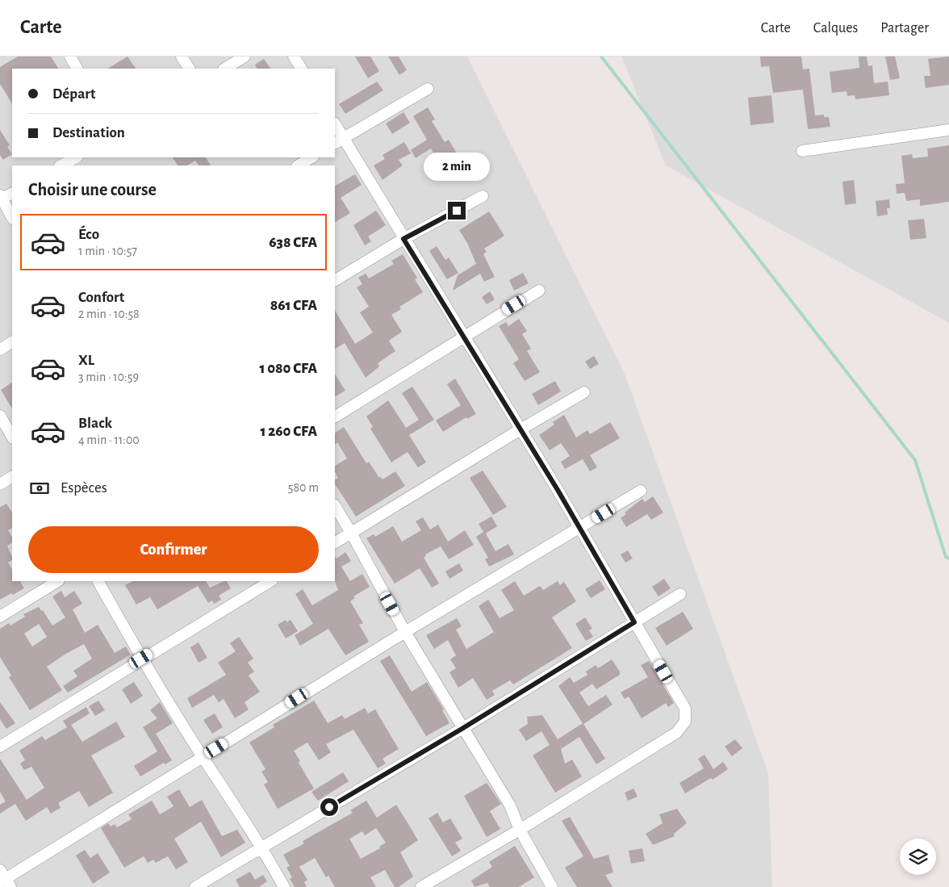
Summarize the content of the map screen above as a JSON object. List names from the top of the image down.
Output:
{
  "page": {
    "header": "Carte",
    "nav": ["Carte", "Calques", "Partager"],
    "banner": ["Départ", "Destination"],
    "bubble": "2 min",
    "heading": "Choisir une course",
    "list": [
      {
        "name": "Éco",
        "note": "1 min · 10:57",
        "value": "638 CFA"
      },
      {
        "name": "Confort",
        "note": "2 min · 10:58",
        "value": "861 CFA"
      },
      {
        "name": "XL",
        "note": "3 min · 10:59",
        "value": "1 080 CFA"
      },
      {
        "name": "Black",
        "note": "4 min · 11:00",
        "value": "1 260 CFA"
      }
    ],
    "pay": ["Espèces", "580 m"],
    "buttons": "Confirmer"
  }
}
